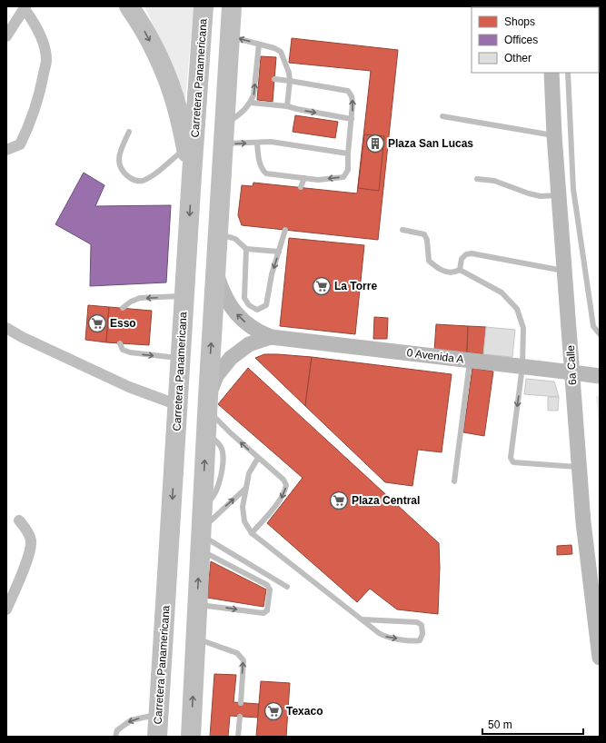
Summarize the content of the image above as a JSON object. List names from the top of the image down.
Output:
{
  "streets": {
    "highway": ["Carretera Panamericana"],
    "street": ["0 Avenida A", "6a Calle"]
  },
  "crossings": [
    ["0 Avenida A", "6a Calle"]
  ],
  "places": {
    "building": ["Plaza San Lucas"],
    "supermarket": [
      "La Torre",
      "Esso",
      "Plaza Central",
      "Texaco"
    ]
  },
  "legend": ["Shops", "Offices", "Other"],
  "scale_bar": "50 m"
}
